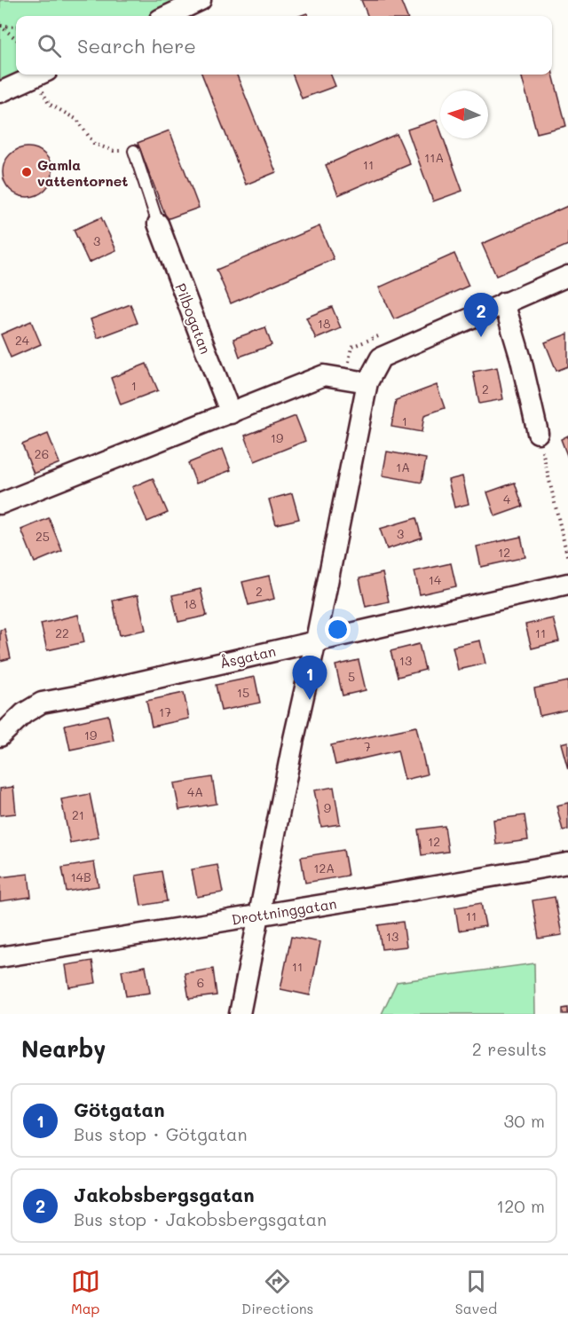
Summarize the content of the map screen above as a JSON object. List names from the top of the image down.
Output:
{
  "streets": {
    "street": ["Pilbogatan", "Åsgatan", "Drottninggatan"]
  },
  "places": ["Gamla vattentornet"],
  "house_numbers": [
    "11A",
    "11",
    "3",
    "18",
    "24",
    "1",
    "2",
    "1",
    "19",
    "26",
    "1A",
    "4",
    "3",
    "25",
    "12",
    "14",
    "2",
    "18",
    "22",
    "11",
    "13",
    "5",
    "15",
    "17",
    "19",
    "7",
    "4A",
    "9",
    "21",
    "12",
    "12A",
    "14B",
    "11",
    "13",
    "11",
    "6"
  ],
  "north": "left",
  "page": {
    "search": "Search here",
    "pins": ["2", "1"],
    "heading": ["Nearby", "2 results"],
    "list": [
      {
        "mark": "1",
        "name": "Götgatan",
        "note": "Bus stop · Götgatan",
        "value": "30 m"
      },
      {
        "mark": "2",
        "name": "Jakobsbergsgatan",
        "note": "Bus stop · Jakobsbergsgatan",
        "value": "120 m"
      }
    ],
    "nav": ["Map", "Directions", "Saved"]
  }
}
